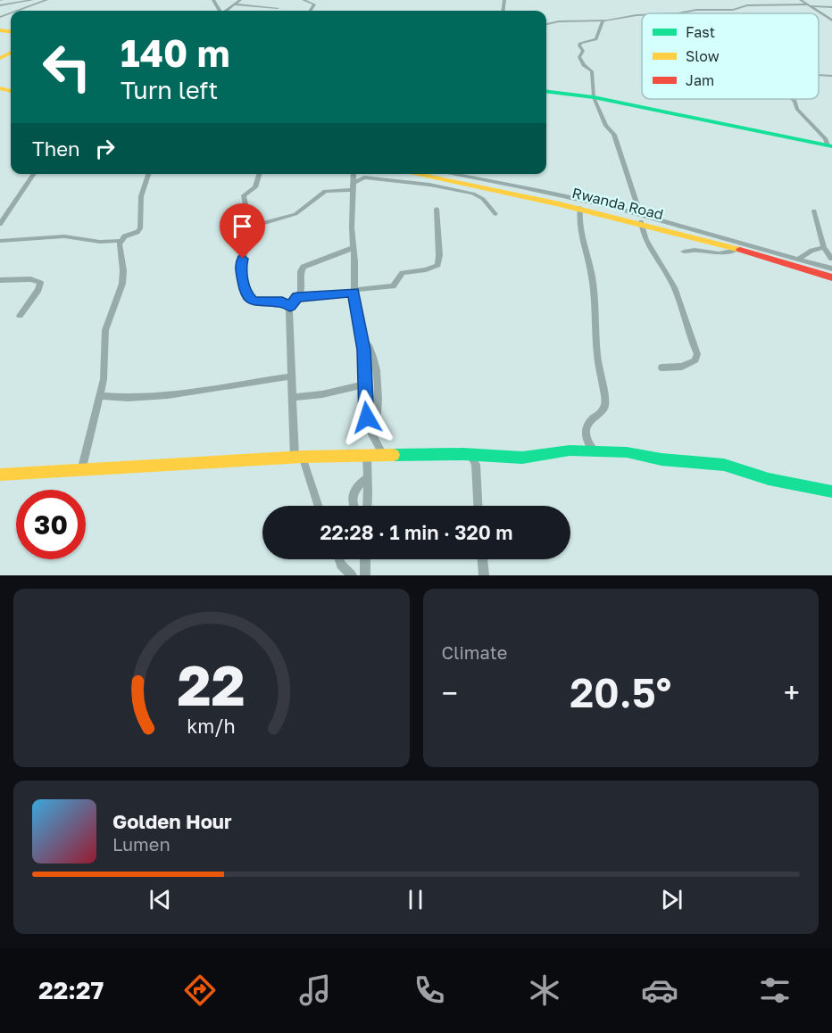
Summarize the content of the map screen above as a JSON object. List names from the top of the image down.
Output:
{
  "streets": {
    "main road": ["Rwanda Road"]
  },
  "legend": ["Fast", "Slow", "Jam"],
  "page": {
    "turn": ["140 m", "Turn left"],
    "then": "Then",
    "limit": "30",
    "trip": "22:28 · 1 min · 320 m",
    "tile": "Climate",
    "heat": ["−", "20.5°", "+"],
    "song": ["Golden Hour", "Lumen"],
    "tabs": "22:27",
    "gauge": ["22", "km/h"]
  }
}
